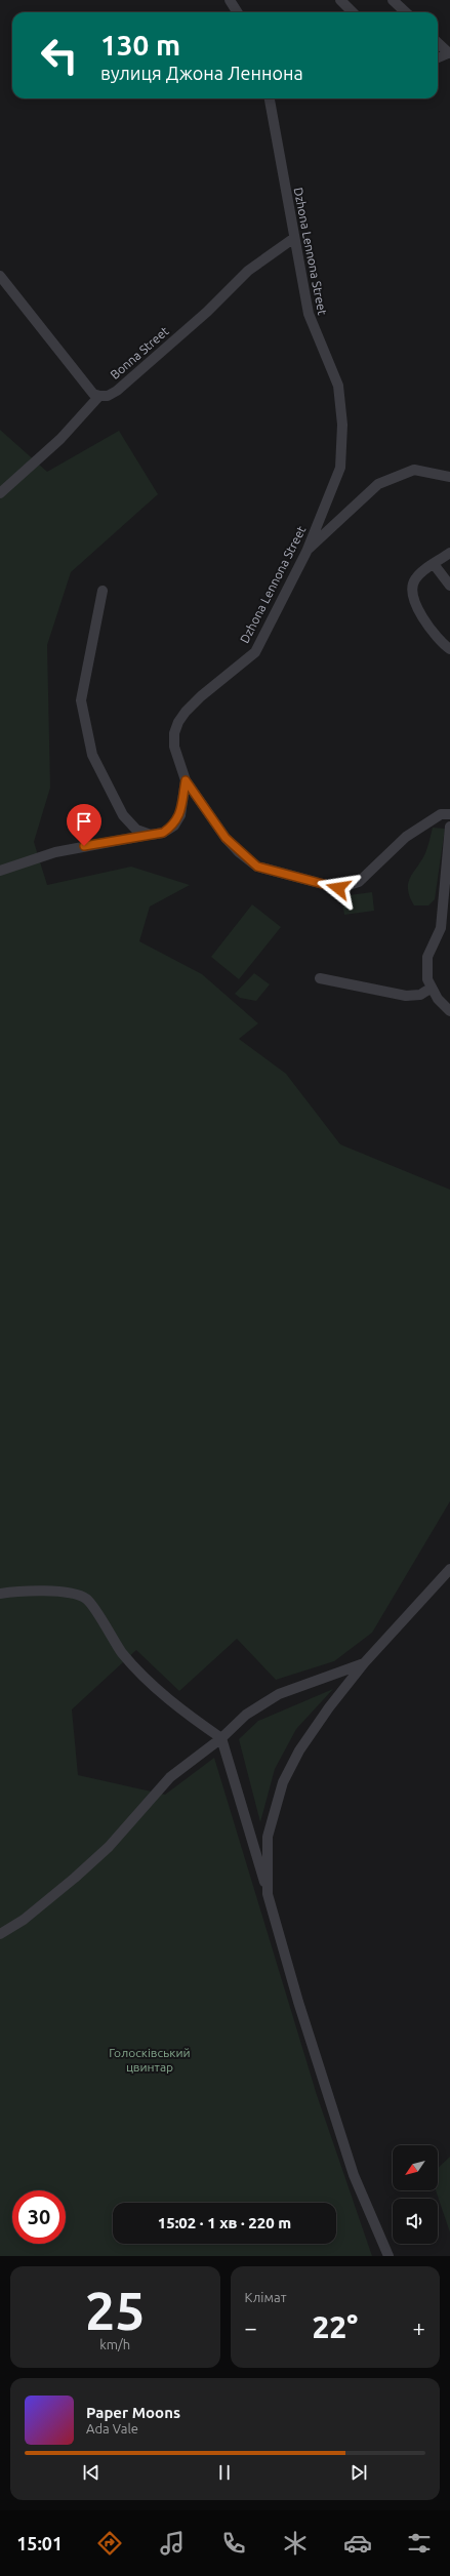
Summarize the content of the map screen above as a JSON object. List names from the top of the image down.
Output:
{
  "streets": {
    "street": ["Dzhona Lennona Street", "Bonna Street"]
  },
  "crossings": [
    ["Dzhona Lennona Street", "Bonna Street"]
  ],
  "parks": ["Голосківський цвинтар"],
  "north": "bottom left",
  "page": {
    "turn": ["130 m", "вулиця Джона Леннона"],
    "limit": "30",
    "trip": "15:02 · 1 хв · 220 m",
    "tile": [
      ["25", "km/h"],
      "Клімат"
    ],
    "heat": ["−", "22°", "+"],
    "song": ["Paper Moons", "Ada Vale"],
    "tabs": "15:01"
  }
}
